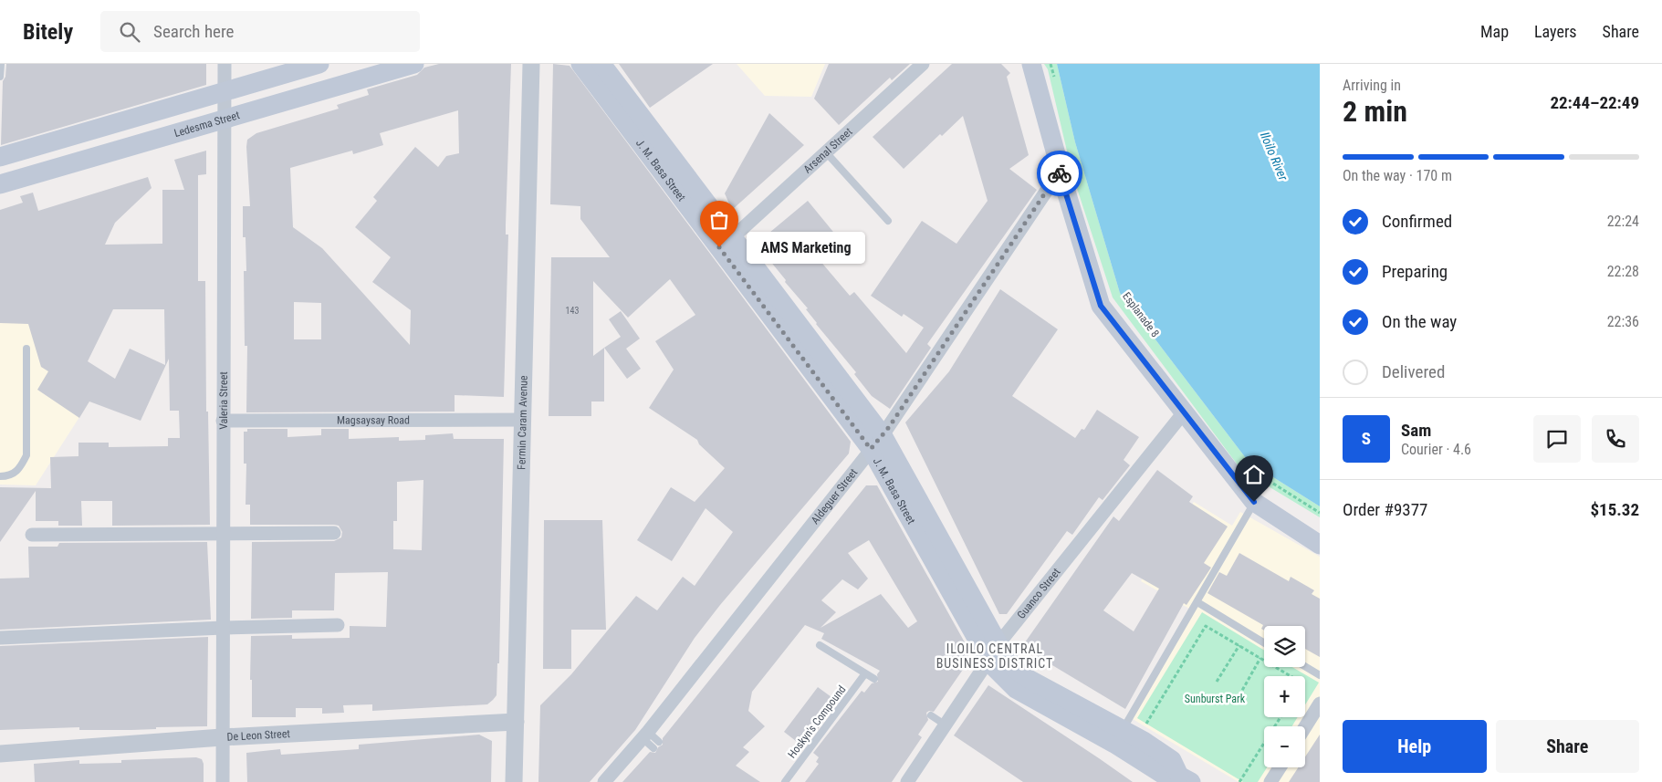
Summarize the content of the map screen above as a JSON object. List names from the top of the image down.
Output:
{
  "streets": {
    "main road": ["Ledesma Street", "J. M. Basa Street"],
    "street": [
      "Arsenal Street",
      "Valeria Street",
      "Magsaysay Road",
      "Fermin Caram Avenue",
      "Aldeguer Street",
      "Guanco Street",
      "De Leon Street"
    ],
    "lane": ["Hoskyn's Compound"]
  },
  "crossings": [
    ["Ledesma Street", "Valeria Street"],
    ["Arsenal Street", "J. M. Basa Street"],
    ["J. M. Basa Street", "Aldeguer Street"],
    ["J. M. Basa Street", "Guanco Street"],
    ["Valeria Street", "Magsaysay Road"],
    ["Valeria Street", "De Leon Street"],
    ["Magsaysay Road", "Fermin Caram Avenue"],
    ["Fermin Caram Avenue", "De Leon Street"]
  ],
  "districts": ["ILOILO CENTRAL BUSINESS DISTRICT"],
  "water": ["Iloilo River"],
  "parks": ["Sunburst Park"],
  "places": ["AMS Marketing"],
  "house_numbers": ["143"],
  "page": {
    "header": "Bitely",
    "search": "Search here",
    "nav": ["Map", "Layers", "Share"],
    "heading": ["2 min", "Arriving in", "22:44–22:49"],
    "panel": [
      "Sam",
      "Courier · 4.6",
      "Order #9377",
      "$15.32"
    ],
    "bar": "On the way · 170 m",
    "list": [
      ["Confirmed", "22:24"],
      ["Preparing", "22:28"],
      ["On the way", "22:36"],
      "Delivered"
    ],
    "bubble": "AMS Marketing",
    "round": "S",
    "map_buttons": ["+", "−"],
    "buttons": ["Help", "Share"]
  }
}
